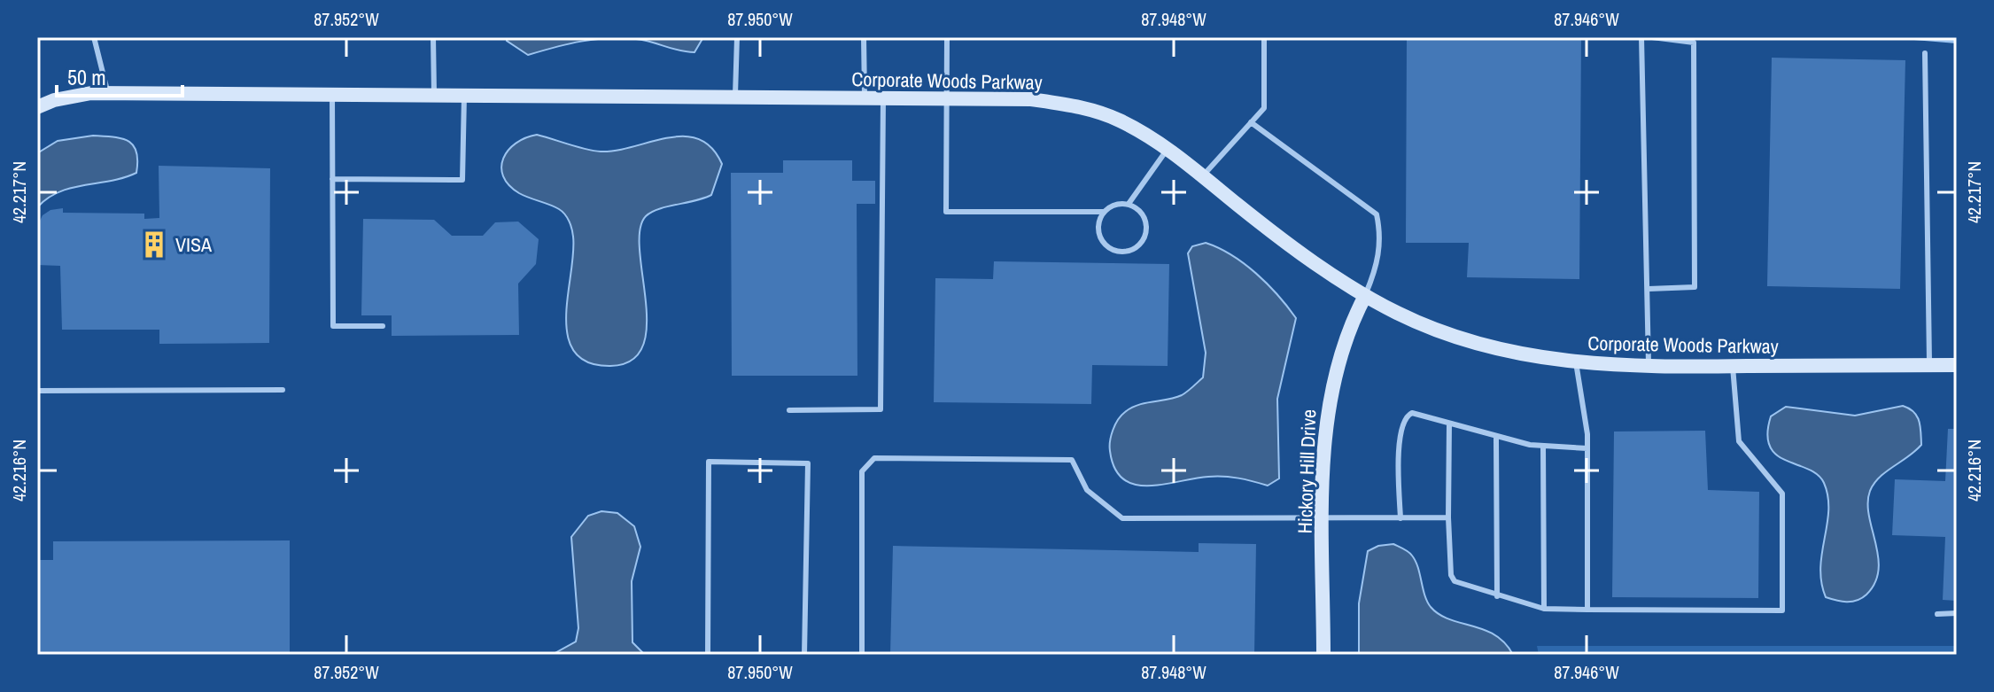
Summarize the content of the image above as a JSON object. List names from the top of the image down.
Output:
{
  "streets": {
    "street": ["Corporate Woods Parkway", "Hickory Hill Drive"]
  },
  "crossings": [
    ["Corporate Woods Parkway", "Hickory Hill Drive"]
  ],
  "places": {
    "building": ["VISA"]
  },
  "scale_bar": "50 m",
  "coordinates": [
    "87.952°W",
    "87.950°W",
    "87.948°W",
    "87.946°W",
    "42.217°N",
    "42.216°N"
  ]
}
